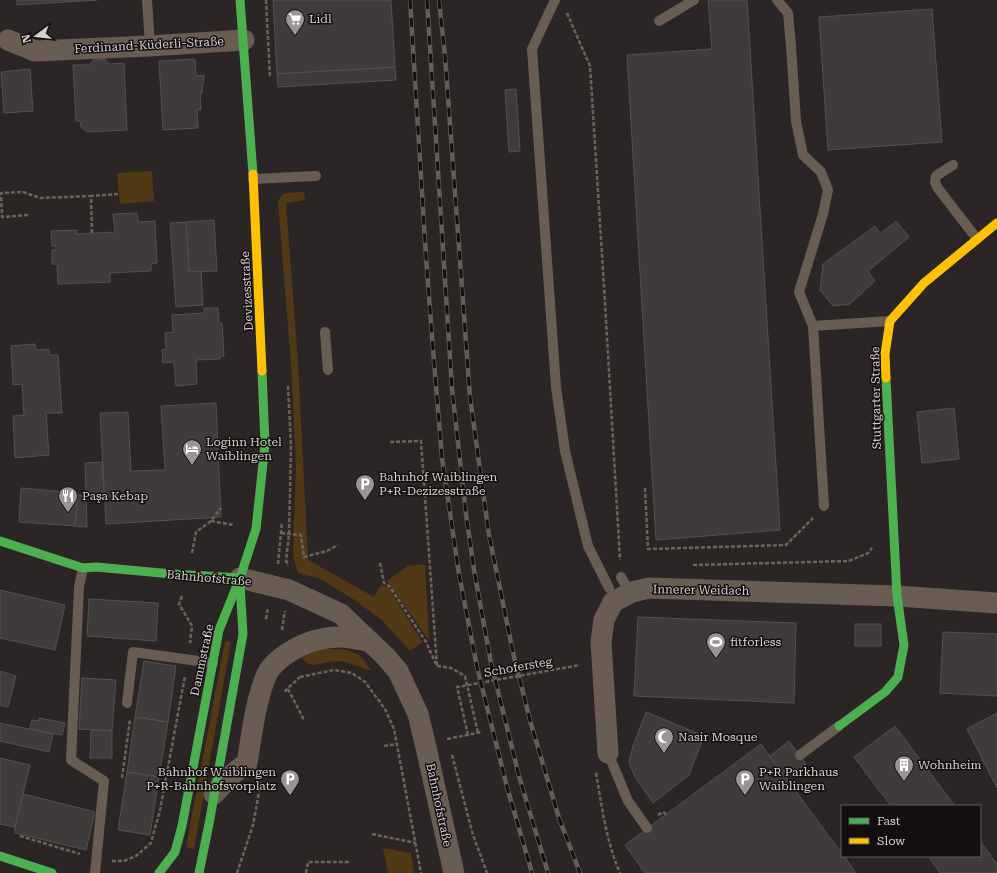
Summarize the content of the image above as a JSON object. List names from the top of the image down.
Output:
{
  "streets": {
    "street": [
      "Ferdinand-Küderli-Straße",
      "Devizesstraße",
      "Stuttgarter Straße",
      "Bahnhofstraße",
      "Innerer Weidach",
      "Dammstraße"
    ],
    "path": ["Schofersteg"]
  },
  "crossings": [
    ["Ferdinand-Küderli-Straße", "Devizesstraße"],
    ["Devizesstraße", "Bahnhofstraße"],
    ["Devizesstraße", "Dammstraße"],
    ["Stuttgarter Straße", "Innerer Weidach"],
    ["Bahnhofstraße", "Dammstraße"]
  ],
  "places": {
    "supermarket": ["Lidl"],
    "hotel": ["Loginn Hotel Waiblingen"],
    "parking": ["Bahnhof Waiblingen P+R-Dezizesstraße", "Bahnhof Waiblingen P+R-Bahnhofsvorplatz", "P+R Parkhaus Waiblingen"],
    "restaurant": ["Paşa Kebap"],
    "sports": ["fitforless"],
    "mosque": ["Nasir Mosque"],
    "building": ["Wohnheim"]
  },
  "legend": ["Fast", "Slow"],
  "north": "left"
}
